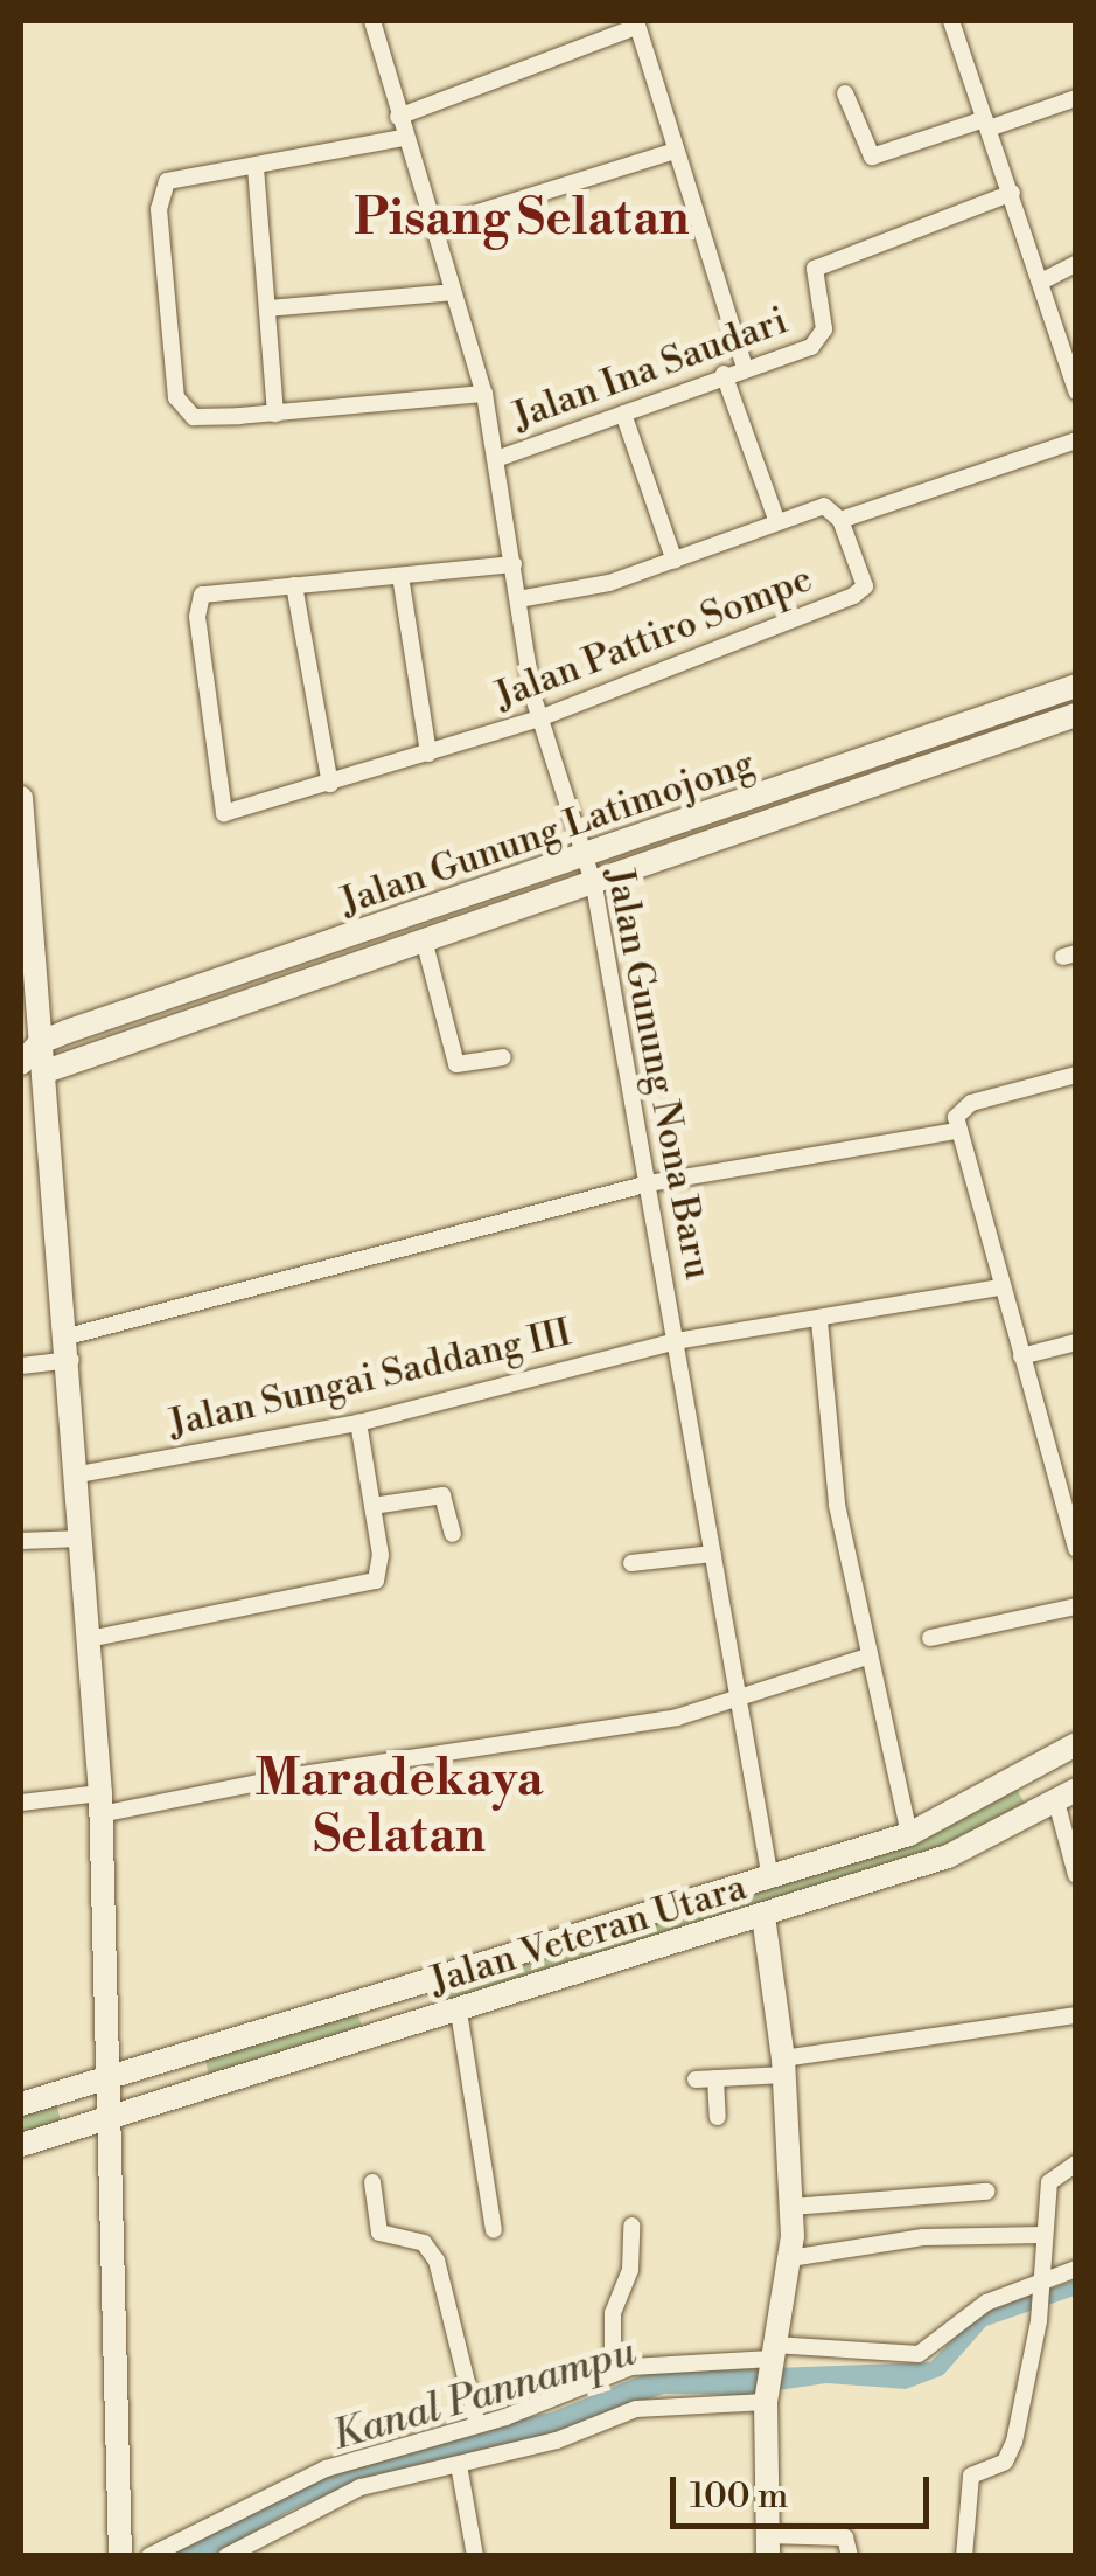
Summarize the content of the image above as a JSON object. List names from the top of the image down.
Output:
{
  "streets": {
    "main road": ["Jalan Gunung Latimojong", "Jalan Veteran Utara"],
    "street": [
      "Jalan Ina Saudari",
      "Jalan Pattiro Sompe",
      "Jalan Gunung Nona Baru",
      "Jalan Sungai Saddang III"
    ]
  },
  "crossings": [
    ["Jalan Ina Saudari", "Jalan Gunung Nona Baru"],
    ["Jalan Pattiro Sompe", "Jalan Gunung Nona Baru"],
    ["Jalan Gunung Latimojong", "Jalan Gunung Nona Baru"],
    ["Jalan Gunung Nona Baru", "Jalan Sungai Saddang III"],
    ["Jalan Gunung Nona Baru", "Jalan Veteran Utara"]
  ],
  "districts": ["Pisang Selatan", "Maradekaya Selatan"],
  "water": ["Kanal Pannampu"],
  "scale_bar": "100 m"
}
